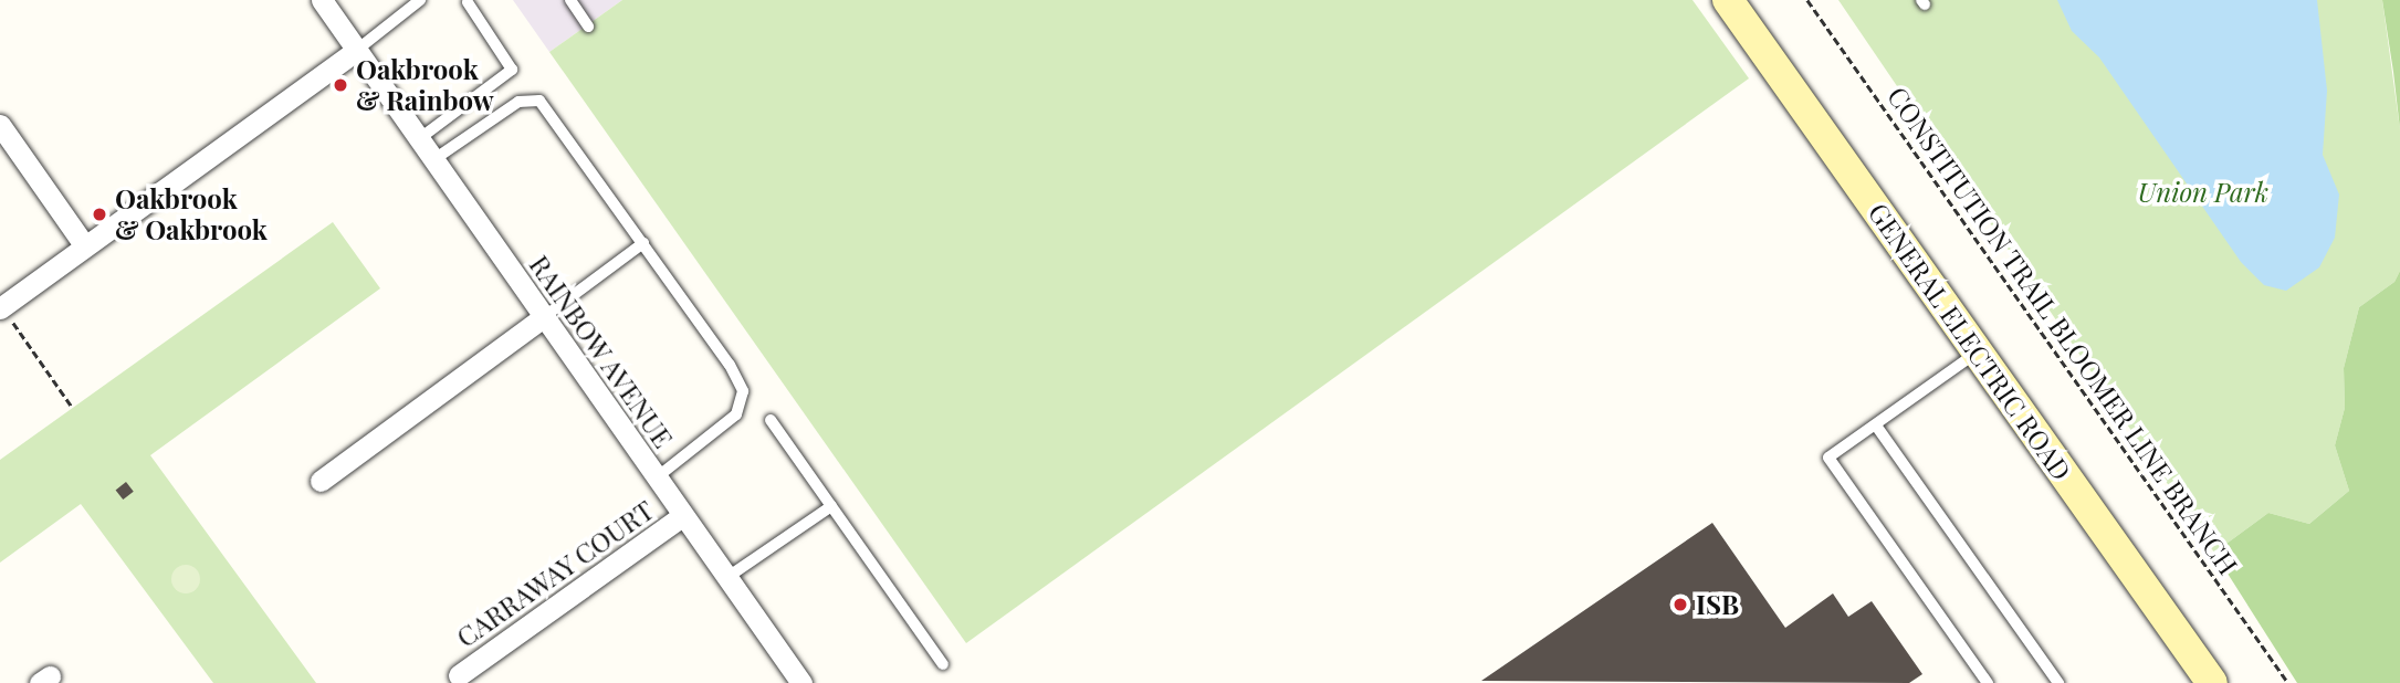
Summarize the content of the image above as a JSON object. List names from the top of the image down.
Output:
{
  "streets": {
    "main road": ["GENERAL ELECTRIC ROAD"],
    "street": ["RAINBOW AVENUE", "CARRAWAY COURT"],
    "path": ["CONSTITUTION TRAIL BLOOMER LINE BRANCH"]
  },
  "crossings": [
    ["RAINBOW AVENUE", "CARRAWAY COURT"]
  ],
  "parks": ["Union Park"],
  "places": ["Oakbrook & Rainbow", "Oakbrook & Oakbrook", "ISB"]
}
